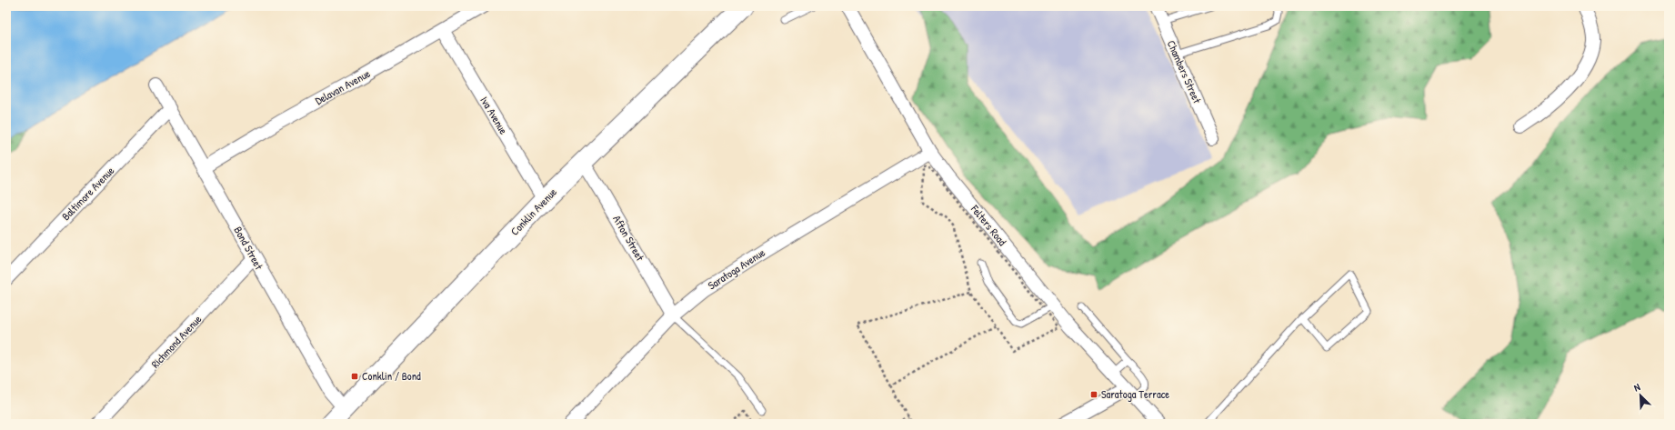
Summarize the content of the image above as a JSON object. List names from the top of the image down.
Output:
{
  "streets": {
    "main road": ["Conklin Avenue"],
    "street": [
      "Chambers Street",
      "Delavan Avenue",
      "Iva Avenue",
      "Baltimore Avenue",
      "Felters Road",
      "Afton Street",
      "Bond Street",
      "Saratoga Avenue",
      "Richmond Avenue"
    ]
  },
  "crossings": [
    ["Delavan Avenue", "Iva Avenue"],
    ["Delavan Avenue", "Bond Street"],
    ["Iva Avenue", "Conklin Avenue"],
    ["Baltimore Avenue", "Bond Street"],
    ["Conklin Avenue", "Afton Street"],
    ["Conklin Avenue", "Bond Street"],
    ["Felters Road", "Saratoga Avenue"],
    ["Afton Street", "Saratoga Avenue"],
    ["Bond Street", "Richmond Avenue"]
  ],
  "places": {
    "transit": ["Conklin / Bond", "Saratoga Terrace"]
  },
  "north": "top left"
}
